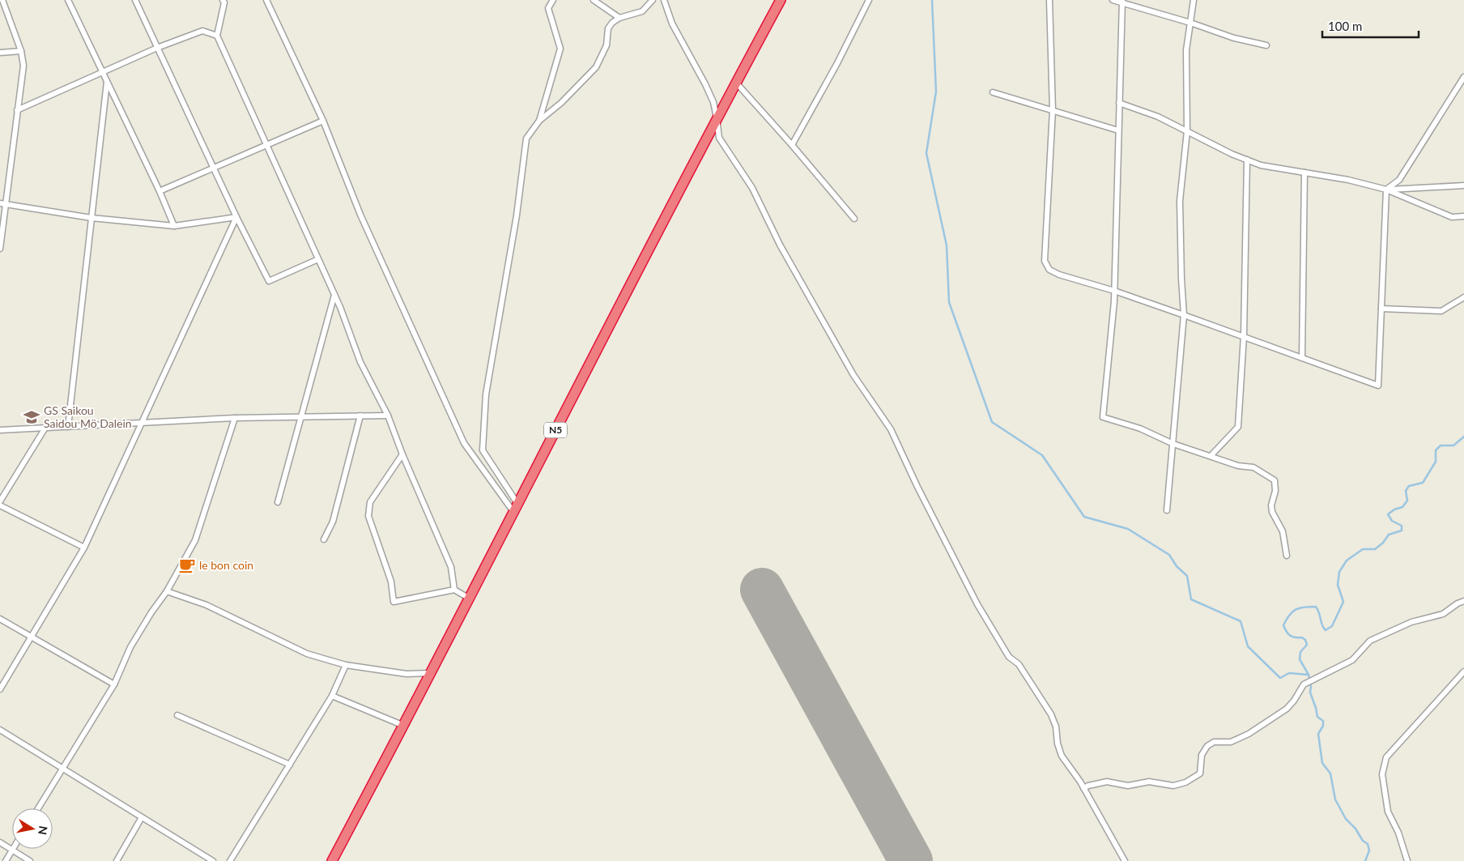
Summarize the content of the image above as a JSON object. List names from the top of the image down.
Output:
{
  "streets": {
    "highway": ["N5"]
  },
  "places": {
    "school or university": ["GS Saikou Saidou Mö Dalein"],
    "cafe": ["le bon coin"]
  },
  "scale_bar": "100 m",
  "north": "right"
}
